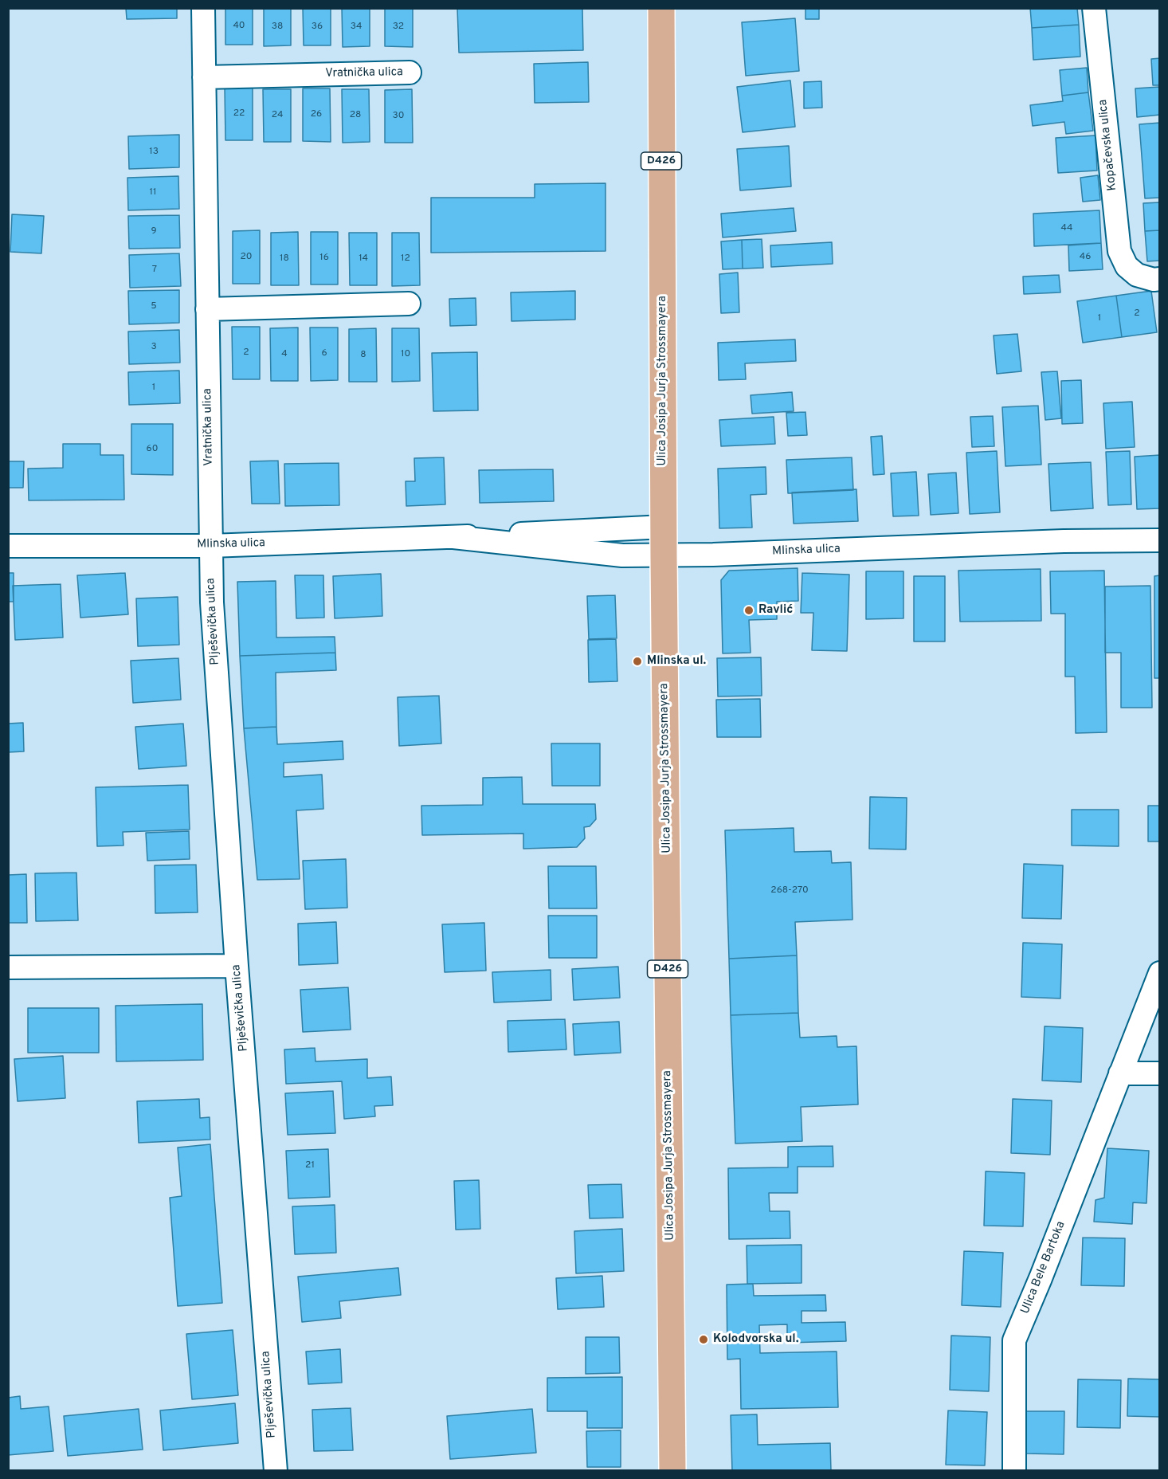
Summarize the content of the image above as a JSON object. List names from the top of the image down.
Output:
{
  "streets": {
    "main road": ["D426", "Ulica Josipa Jurja Strossmayera"],
    "street": [
      "Vratnička ulica",
      "Kopačevska ulica",
      "Mlinska ulica",
      "Plješevička ulica",
      "Ulica Bele Bartoka"
    ]
  },
  "crossings": [
    ["Vratnička ulica", "Mlinska ulica"],
    ["Vratnička ulica", "Plješevička ulica"],
    ["Ulica Josipa Jurja Strossmayera", "Mlinska ulica"],
    ["Mlinska ulica", "Plješevička ulica"]
  ],
  "places": ["Ravlić", "Mlinska ul.", "Kolodvorska ul."],
  "house_numbers": [
    "40",
    "38",
    "36",
    "34",
    "32",
    "22",
    "26",
    "24",
    "28",
    "30",
    "13",
    "11",
    "44",
    "9",
    "20",
    "46",
    "16",
    "18",
    "14",
    "12",
    "7",
    "5",
    "2",
    "1",
    "3",
    "2",
    "6",
    "4",
    "10",
    "8",
    "1",
    "60",
    "268-270",
    "21"
  ]
}
